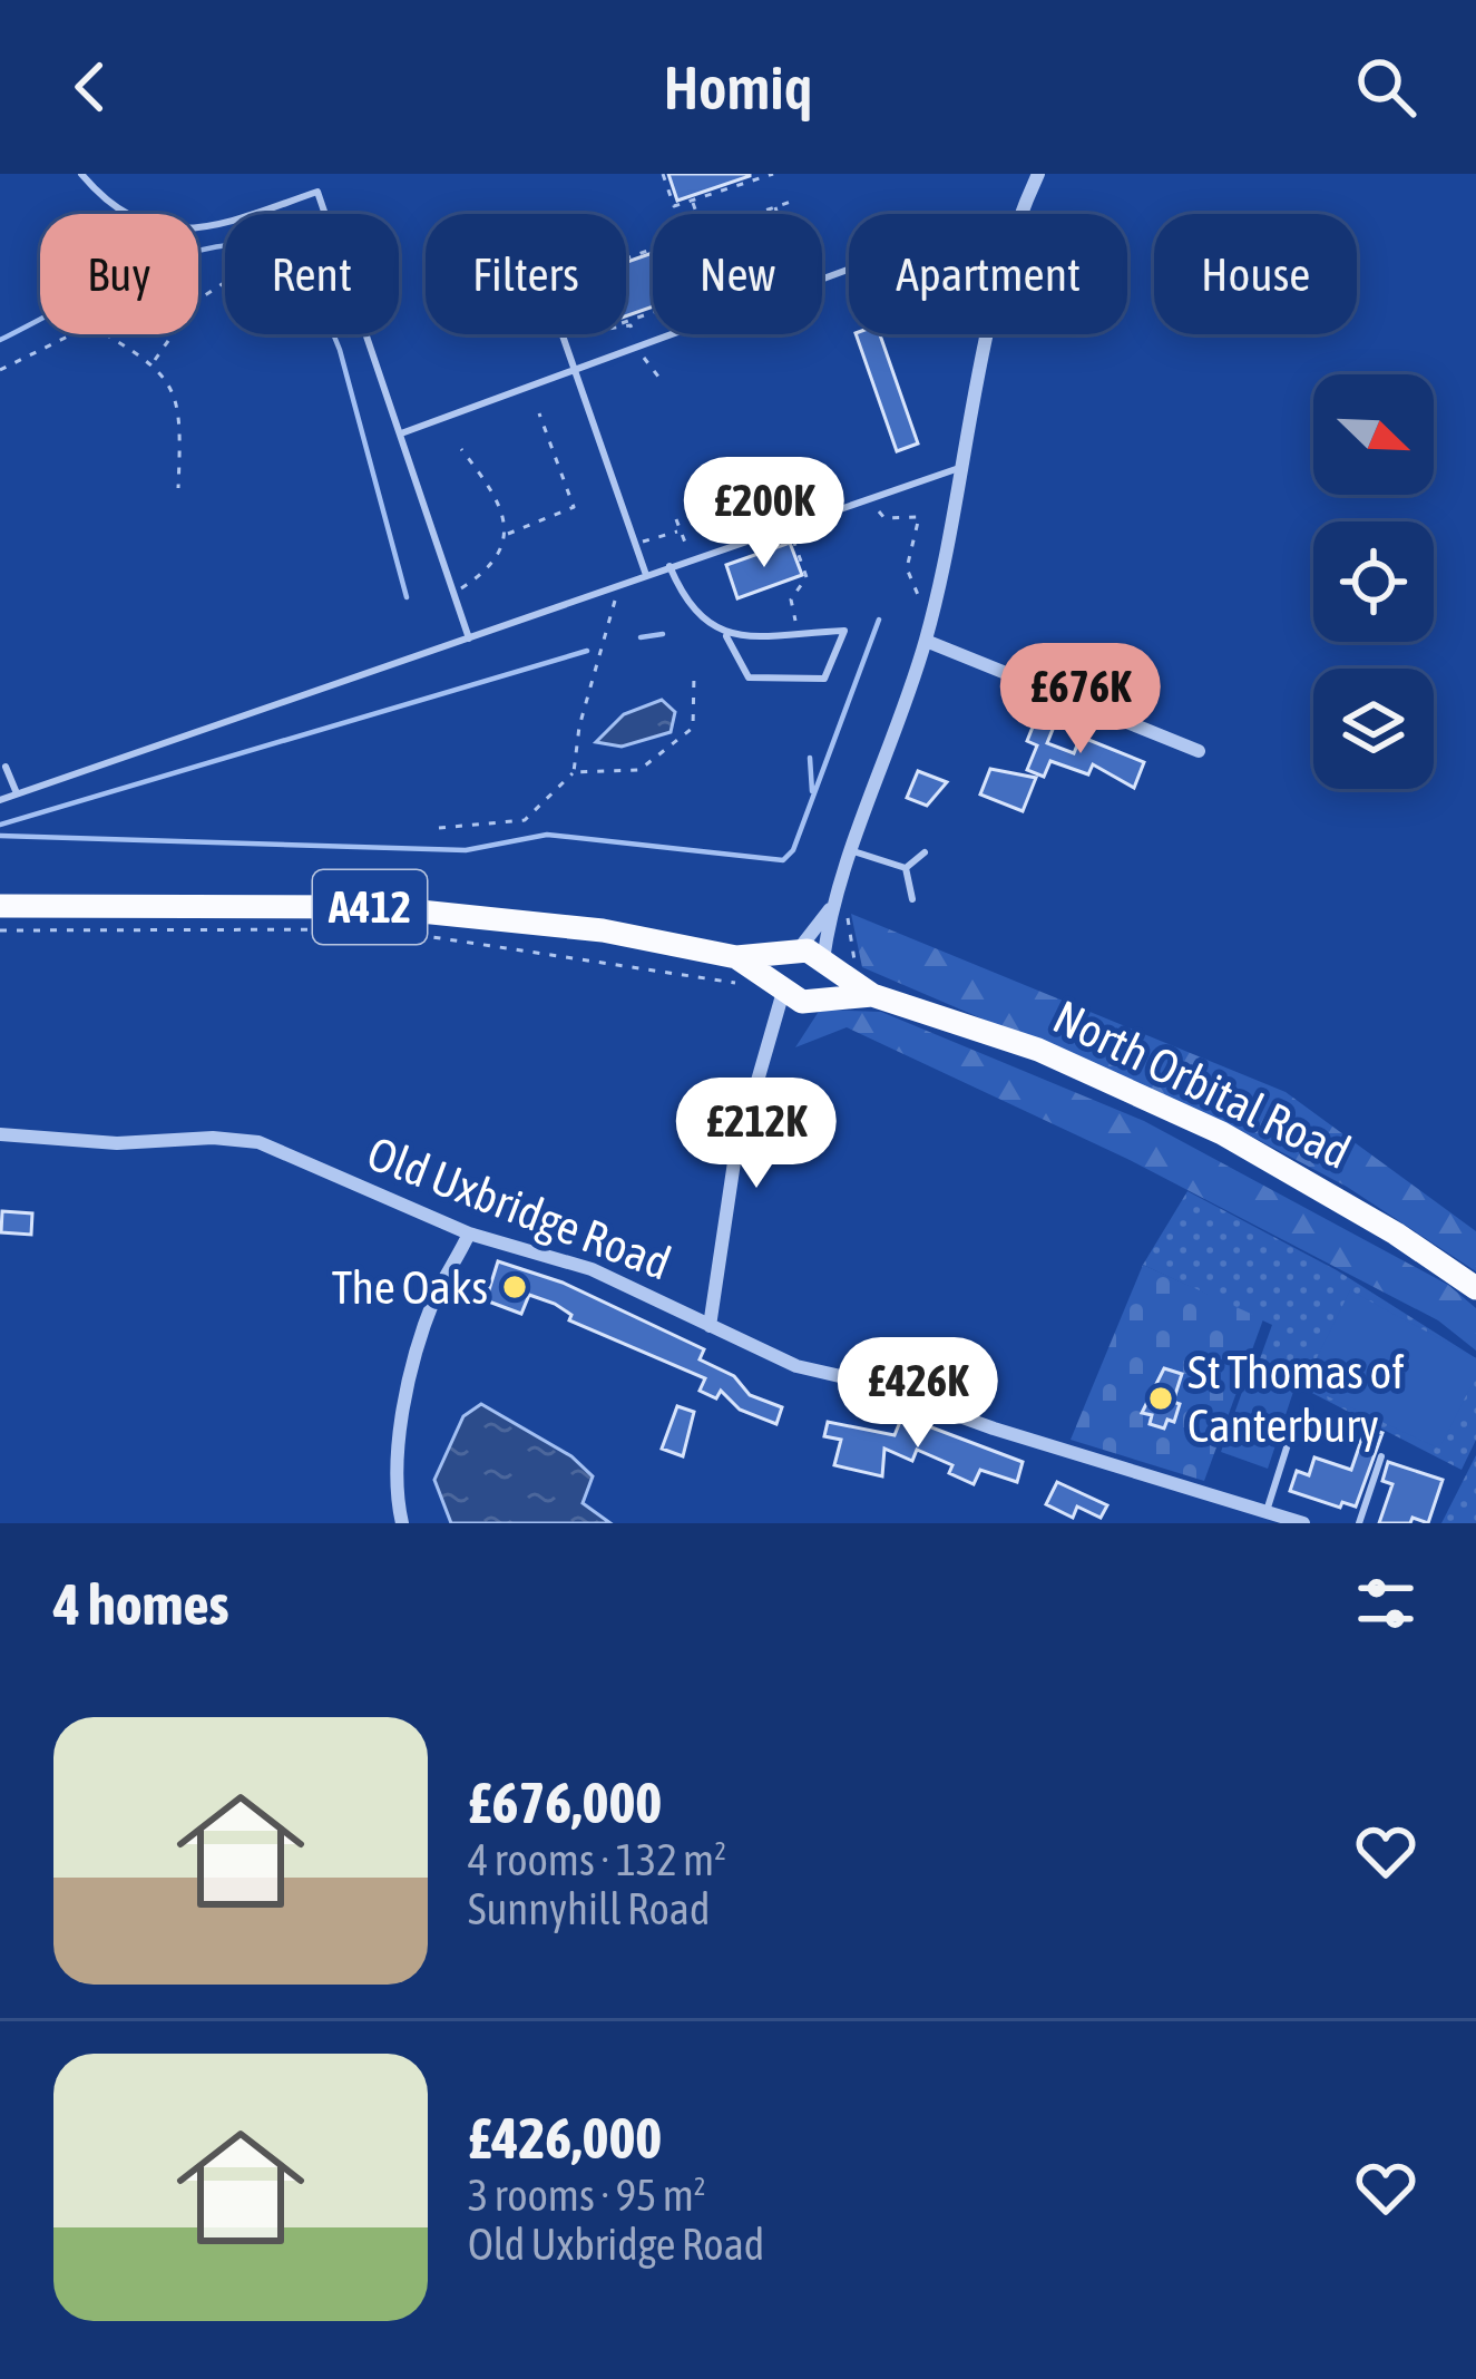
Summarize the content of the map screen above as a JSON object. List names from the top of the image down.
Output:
{
  "streets": {
    "main road": ["A412", "North Orbital Road"],
    "street": ["Old Uxbridge Road"]
  },
  "crossings": [
    ["A412", "North Orbital Road"]
  ],
  "places": ["The Oaks", "St Thomas of Canterbury"],
  "north": "bottom right",
  "page": {
    "header": "Homiq",
    "chip": [
      "Buy",
      "Rent",
      "Filters",
      "New",
      "Apartment",
      "House"
    ],
    "price": [
      "£200K",
      "£676K",
      "£212K",
      "£426K"
    ],
    "heading": "4 homes",
    "list": [
      {
        "name": "£676,000",
        "note": "4 rooms · 132 m² · Sunnyhill Road"
      },
      {
        "name": "£426,000",
        "note": "3 rooms · 95 m² · Old Uxbridge Road"
      }
    ]
  }
}
